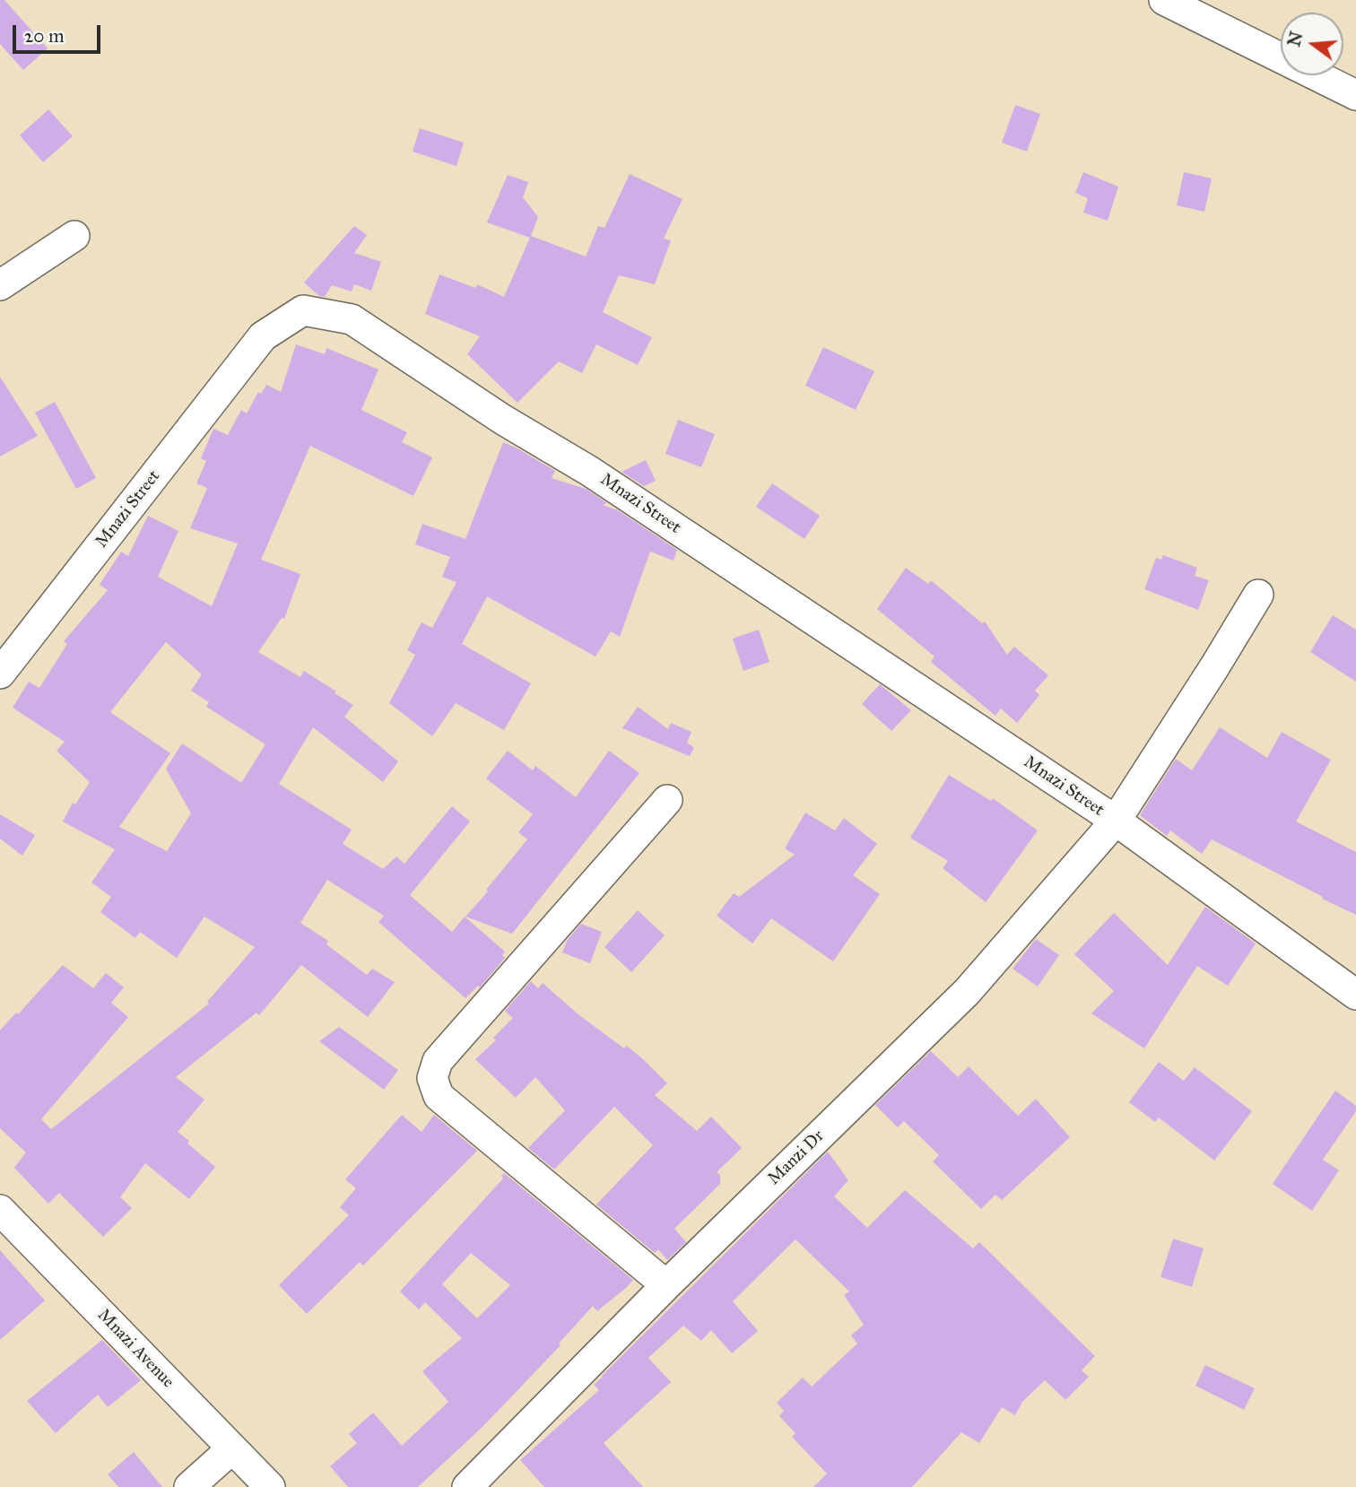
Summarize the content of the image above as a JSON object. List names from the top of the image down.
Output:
{
  "streets": {
    "street": ["Mnazi Street", "Manzi Dr", "Mnazi Avenue"]
  },
  "crossings": [
    ["Mnazi Street", "Manzi Dr"]
  ],
  "scale_bar": "20 m",
  "north": "left"
}
